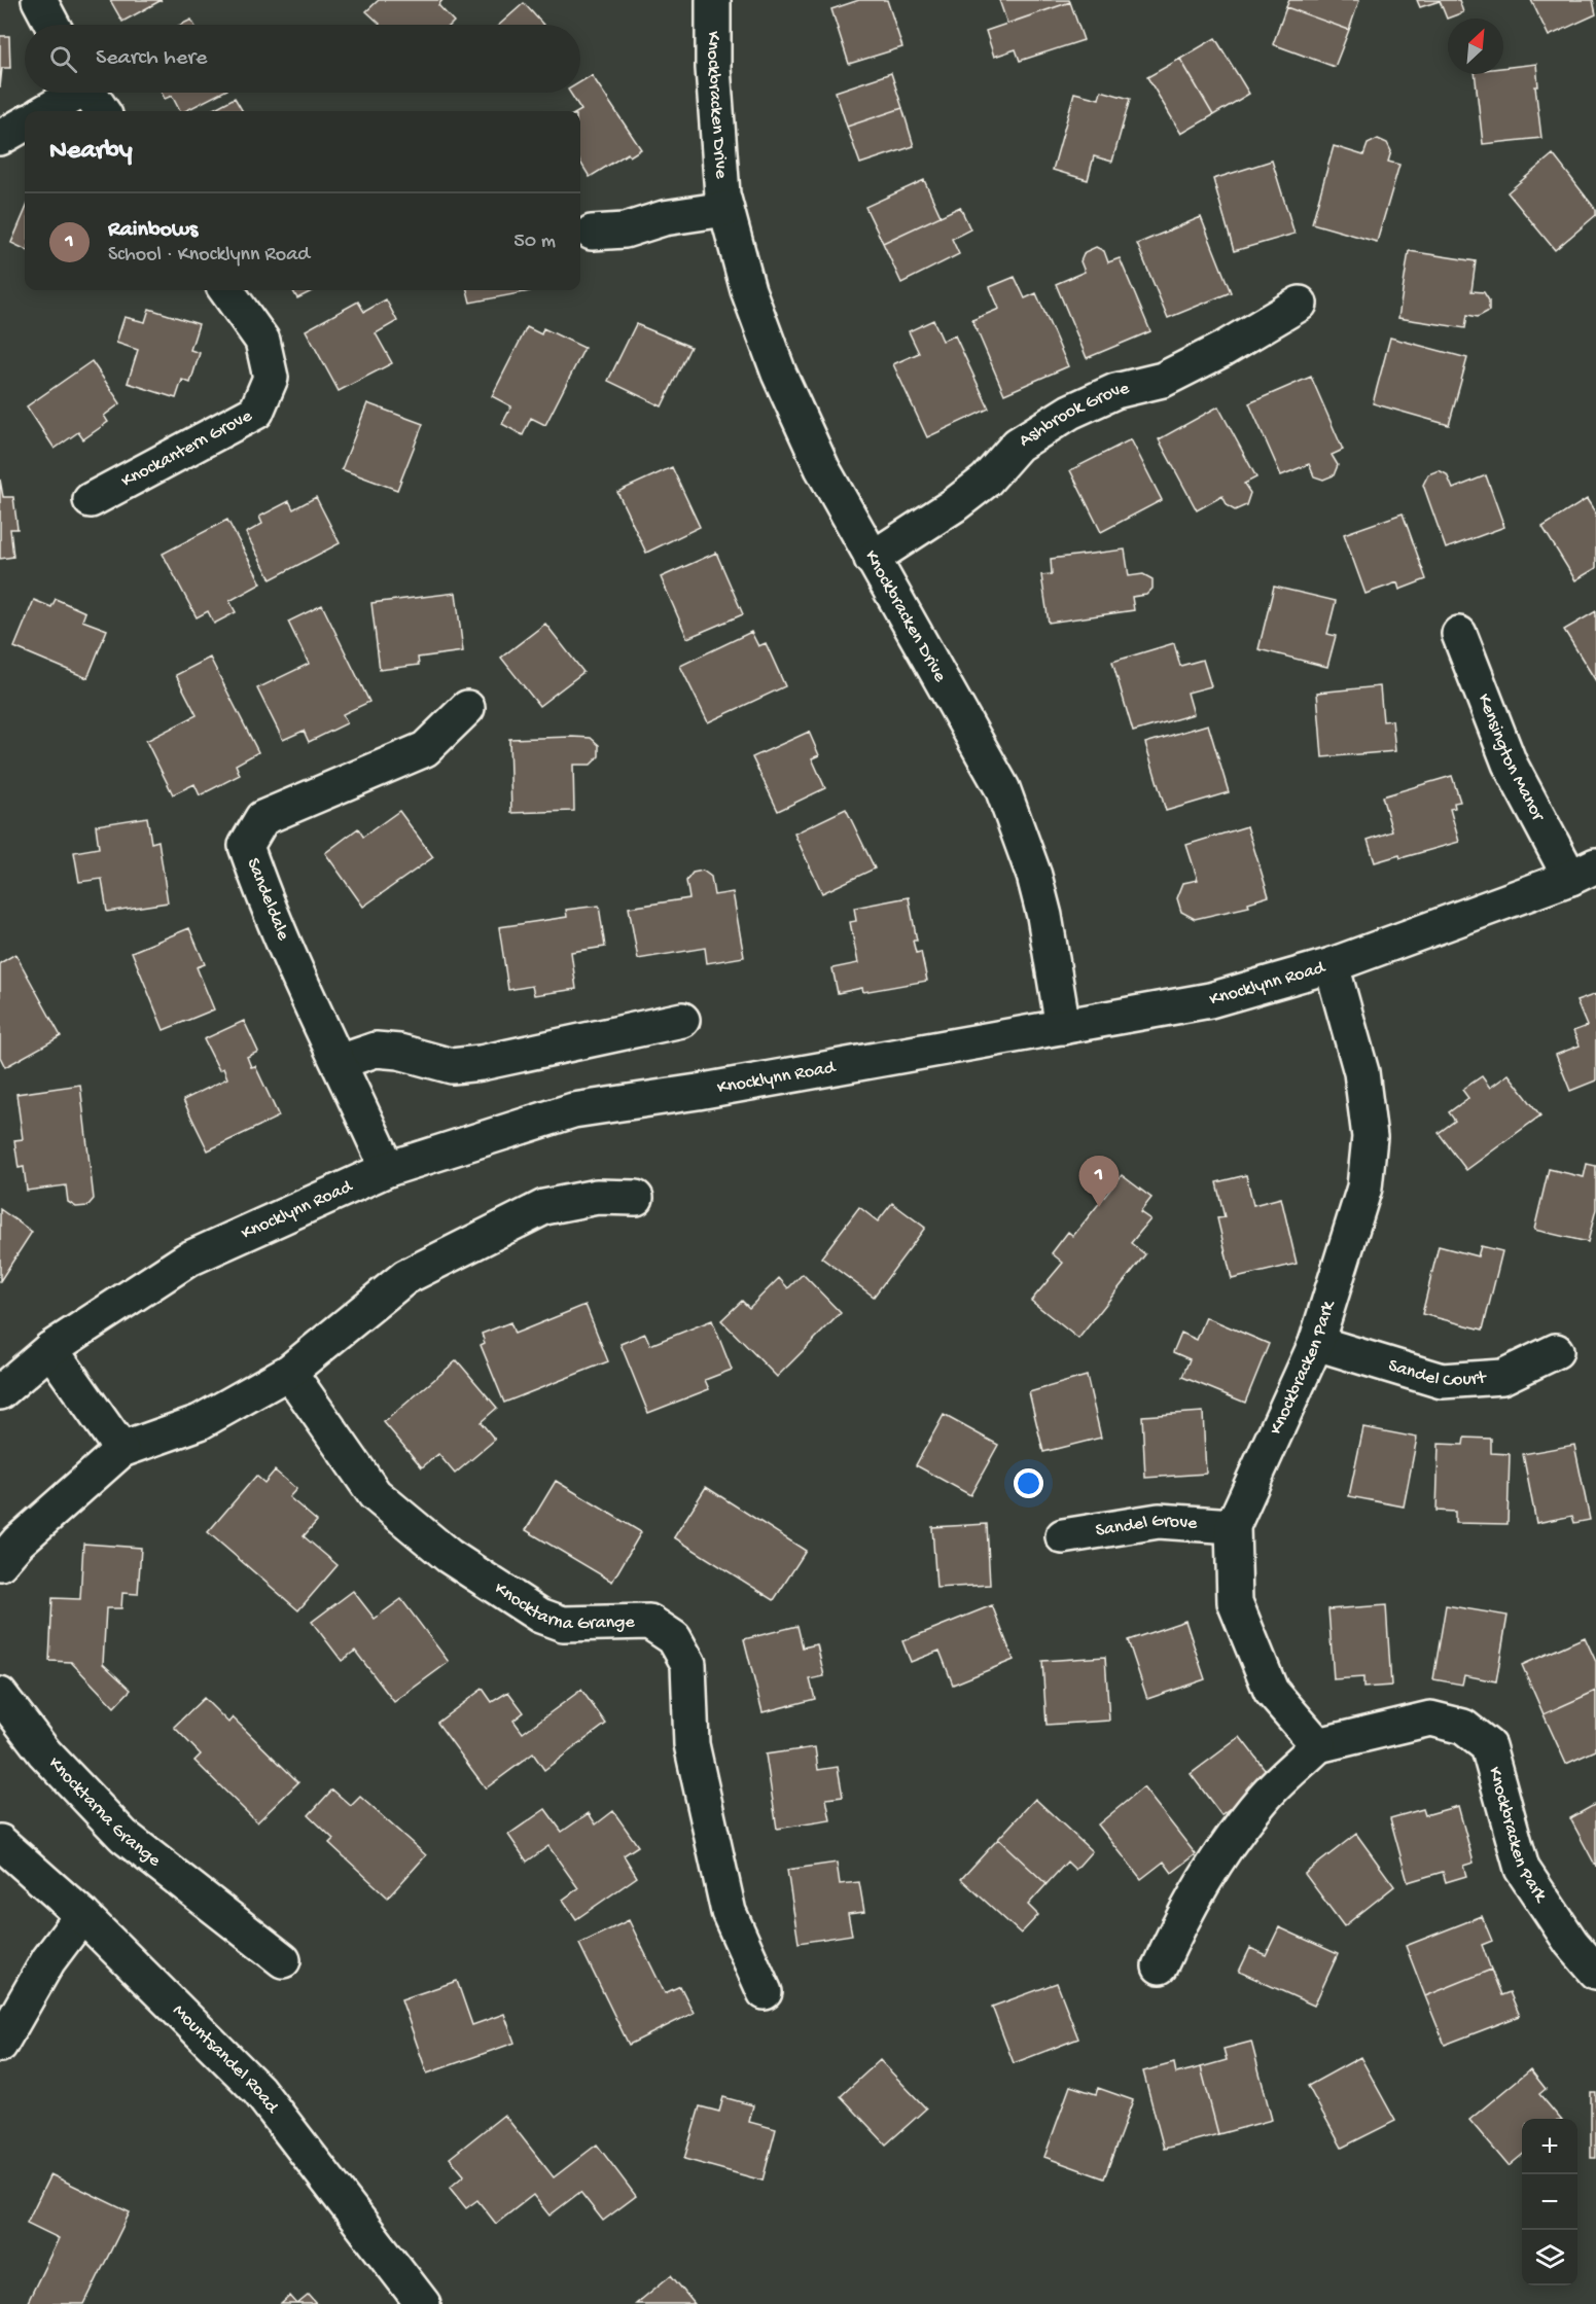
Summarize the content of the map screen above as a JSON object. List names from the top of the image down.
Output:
{
  "streets": {
    "street": [
      "Knockbracken Drive",
      "Ashbrook Grove",
      "Knockantern Grove",
      "Kensington Manor",
      "Sandeldale",
      "Knocklynn Road",
      "Knockbracken Park",
      "Sandel Court",
      "Sandel Grove",
      "Knocktarna Grange",
      "Mountsandel Road"
    ]
  },
  "crossings": [
    ["Knockbracken Drive", "Ashbrook Grove"],
    ["Knockbracken Drive", "Knocklynn Road"],
    ["Kensington Manor", "Knocklynn Road"],
    ["Sandeldale", "Knocklynn Road"],
    ["Knocklynn Road", "Knockbracken Park"],
    ["Knockbracken Park", "Sandel Court"],
    ["Knockbracken Park", "Sandel Grove"]
  ],
  "north": "top right",
  "page": {
    "search": "Search here",
    "heading": "Nearby",
    "list": [
      {
        "mark": "1",
        "name": "Rainbows",
        "note": "School · Knocklynn Road",
        "value": "50 m"
      }
    ],
    "pins": "1",
    "map_buttons": ["+", "−"]
  }
}
